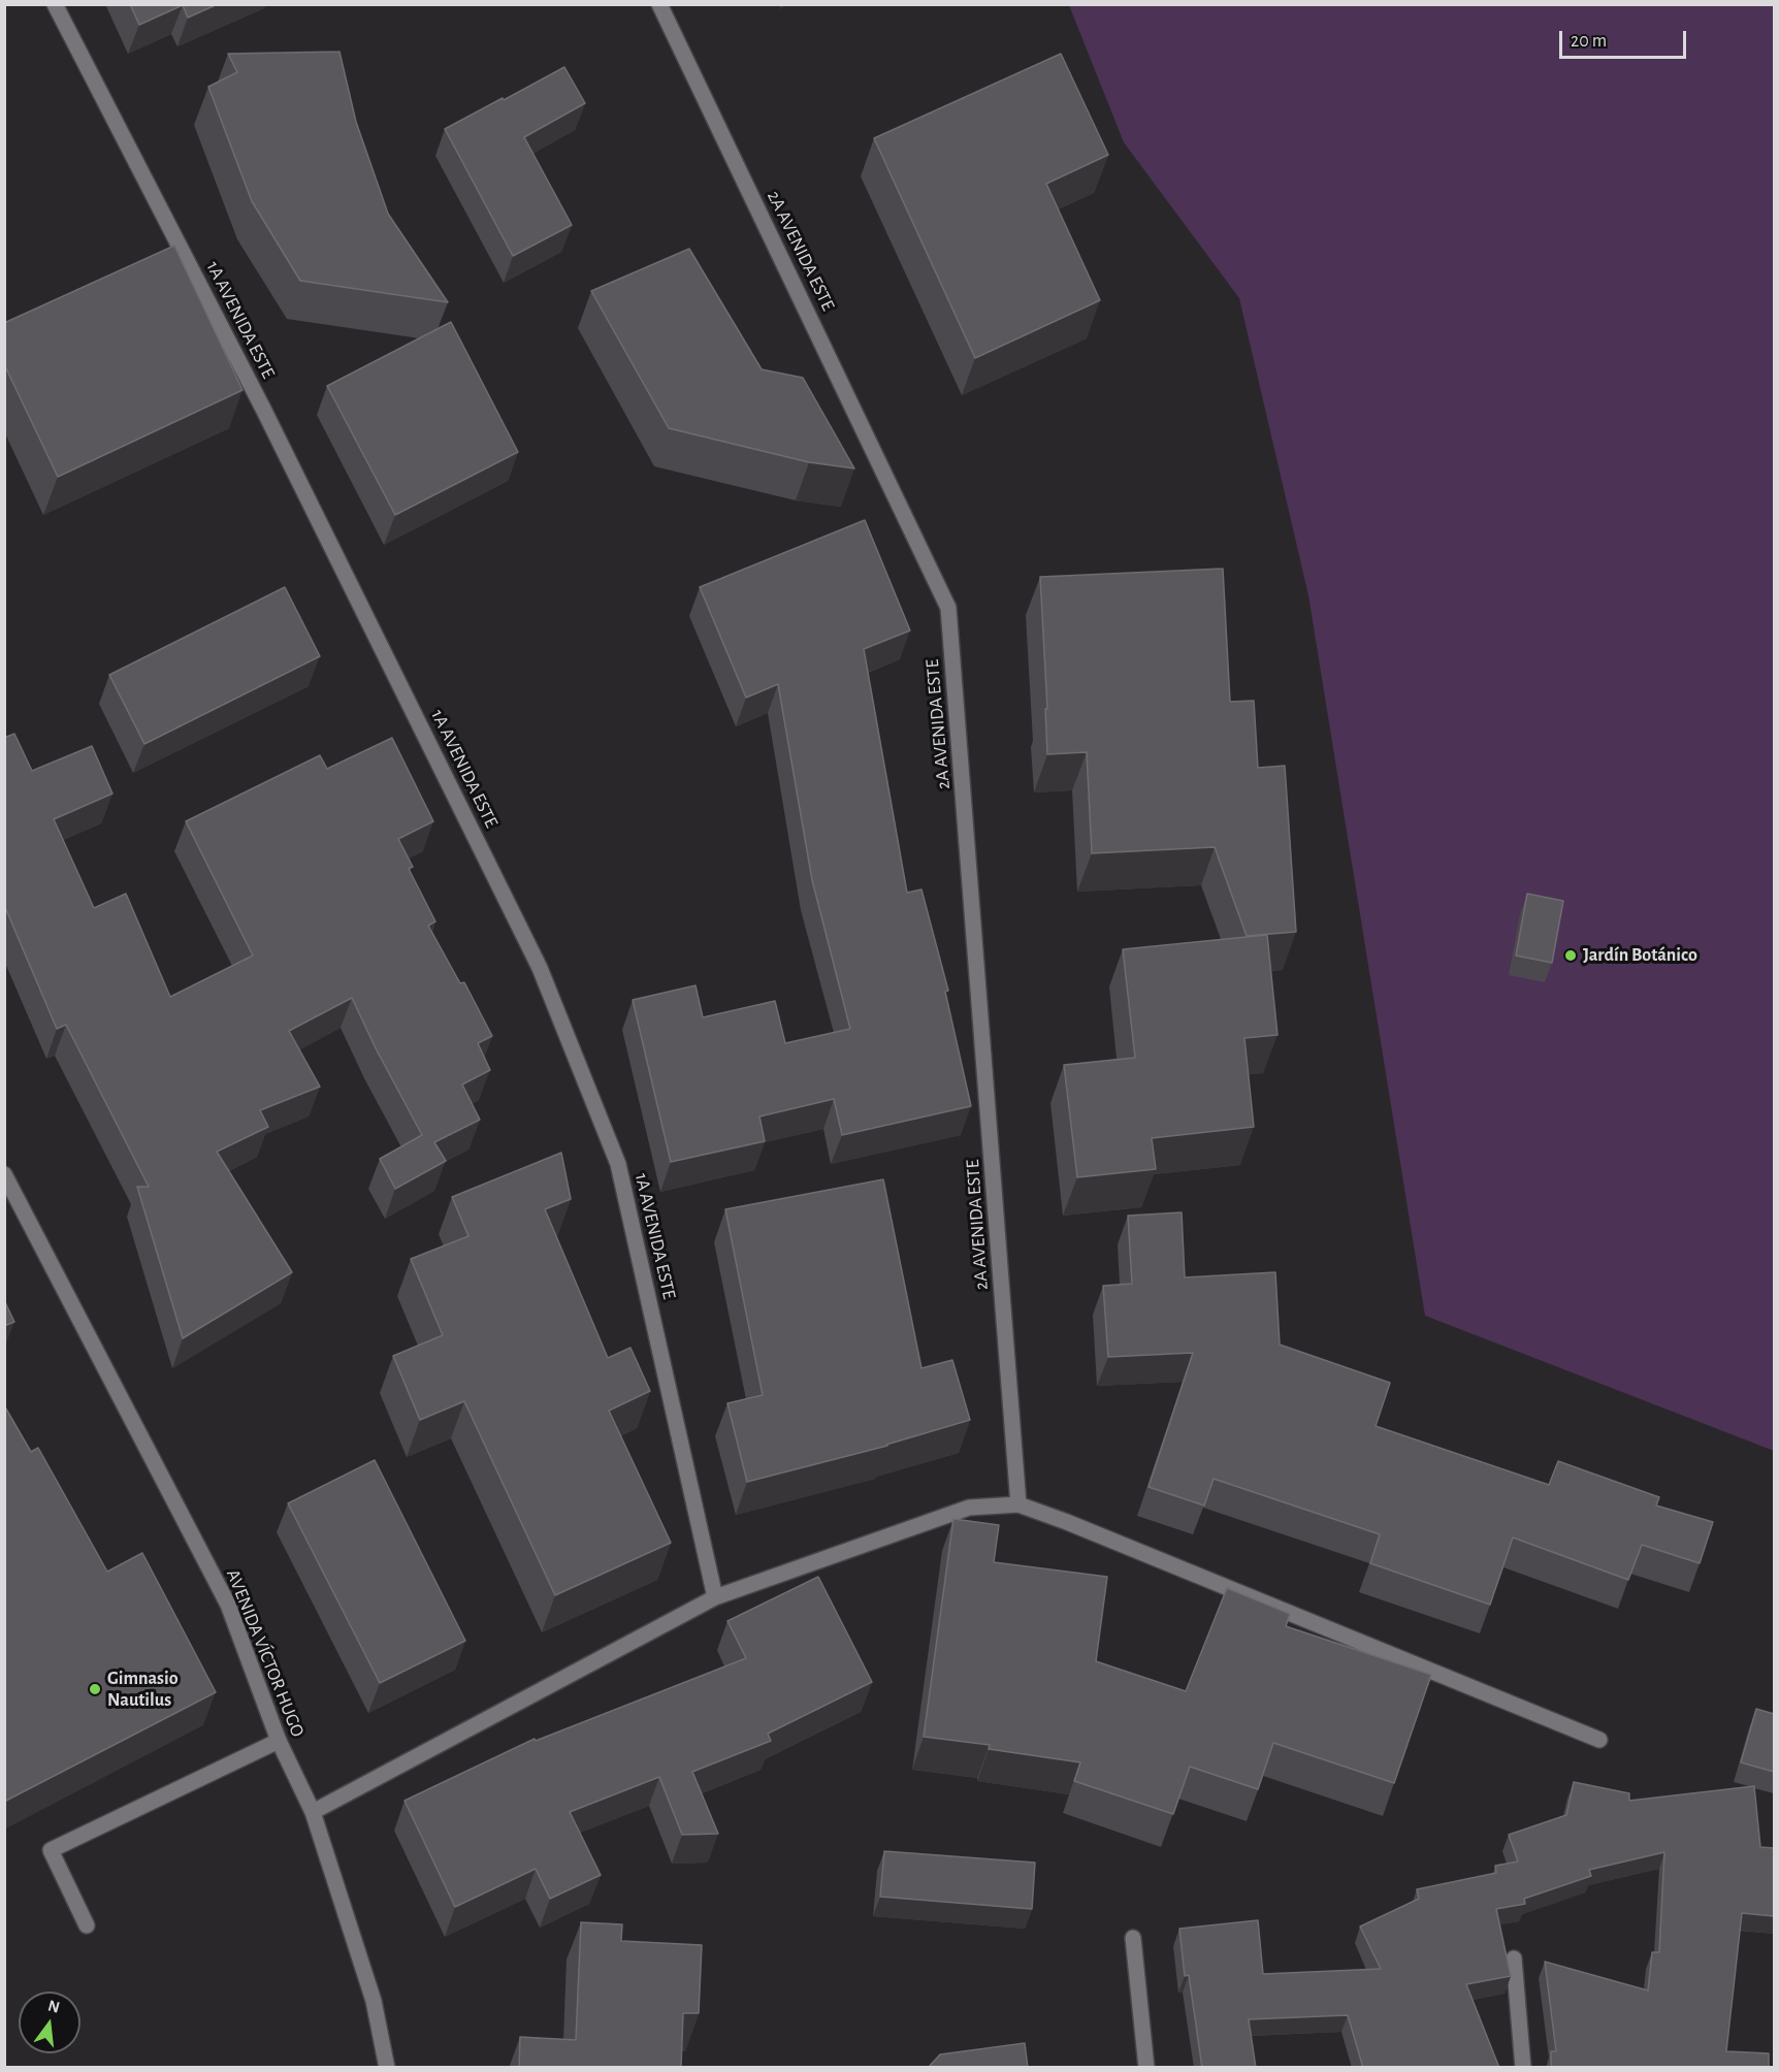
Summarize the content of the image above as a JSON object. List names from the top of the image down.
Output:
{
  "streets": {
    "street": ["2A AVENIDA ESTE", "1A AVENIDA ESTE", "AVENIDA VÍCTOR HUGO"]
  },
  "places": ["Jardín Botánico", "Gimnasio Nautilus"],
  "scale_bar": "20 m",
  "north": "top"
}
